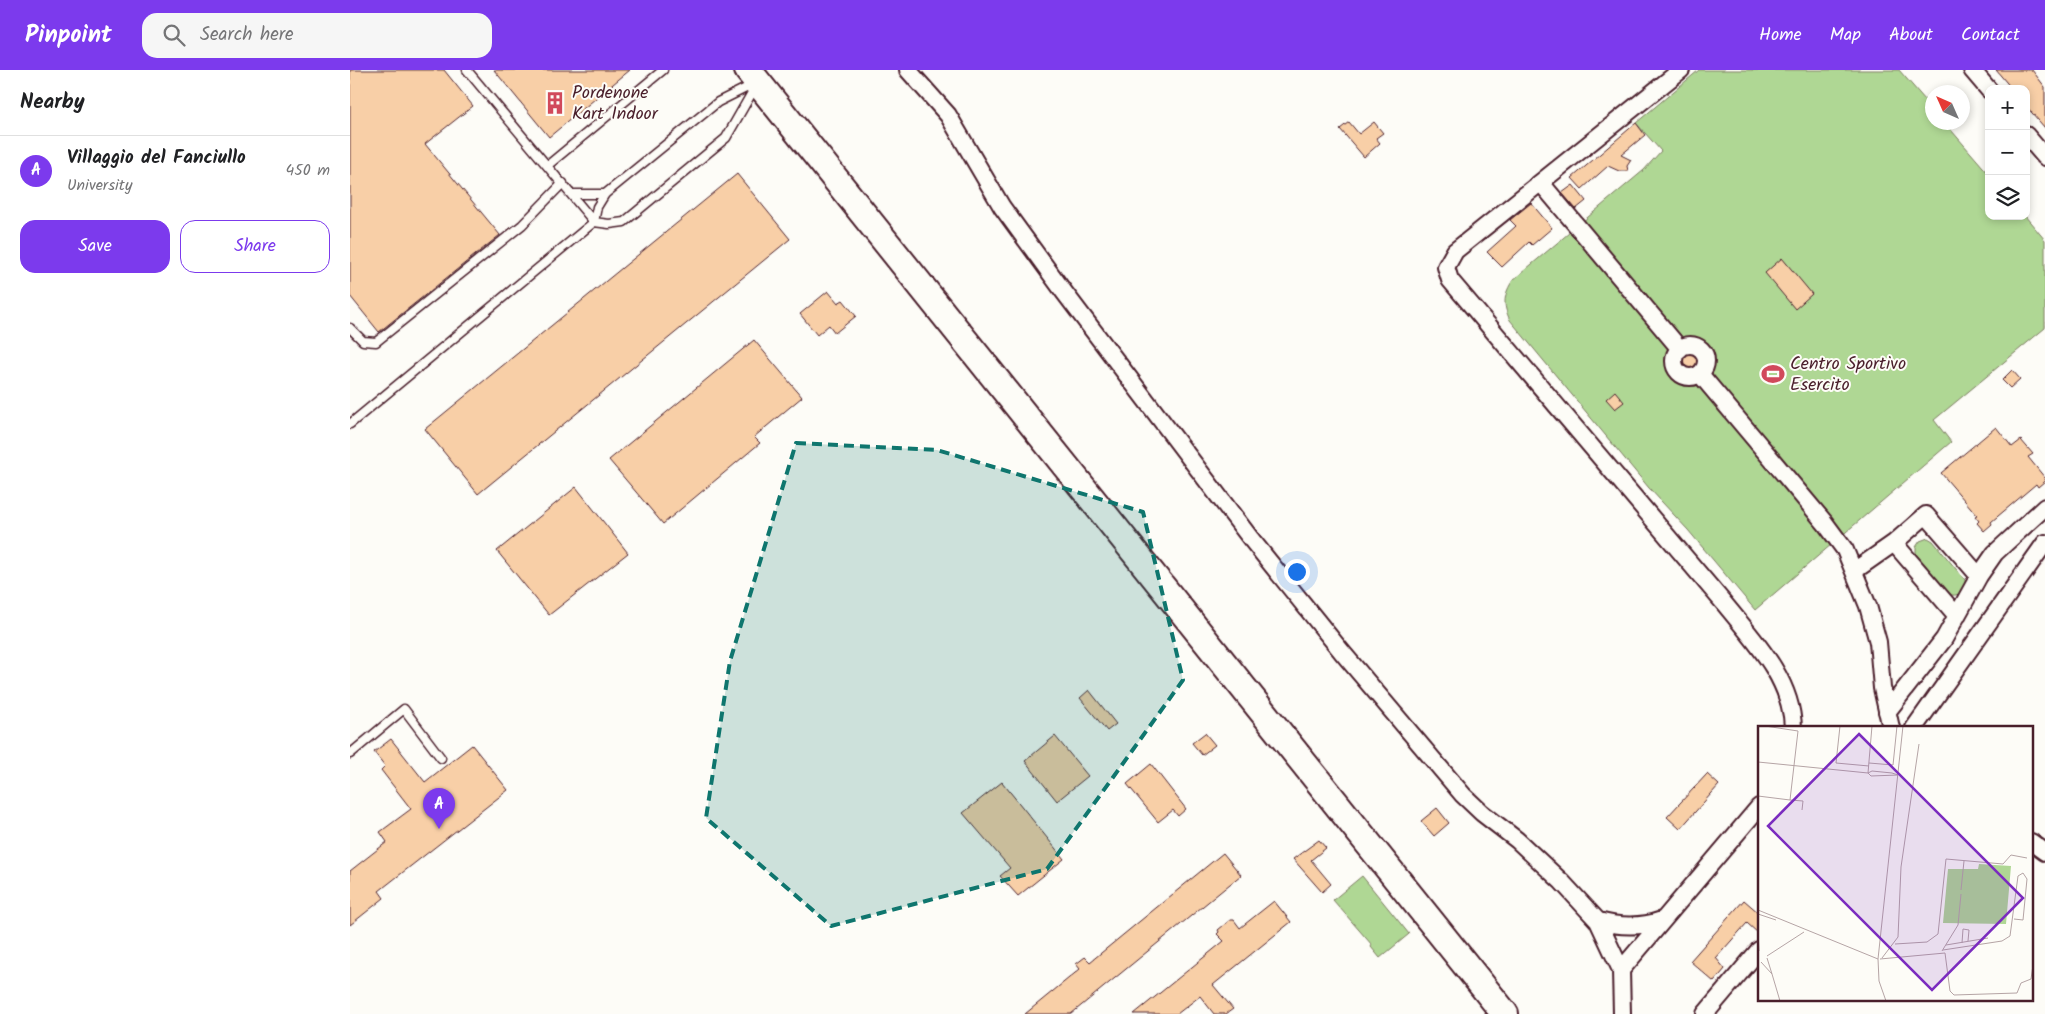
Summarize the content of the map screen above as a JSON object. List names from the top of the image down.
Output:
{
  "places": {
    "building": ["Pordenone Kart Indoor"],
    "sports": ["Centro Sportivo Esercito"]
  },
  "north": "top left",
  "page": {
    "header": "Pinpoint",
    "search": "Search here",
    "nav": [
      "Home",
      "Map",
      "About",
      "Contact"
    ],
    "heading": "Nearby",
    "map_buttons": ["+", "−"],
    "list": [
      {
        "mark": "A",
        "name": "Villaggio del Fanciullo",
        "note": "University",
        "value": "450 m"
      }
    ],
    "buttons": ["Save", "Share"],
    "pins": "A"
  }
}
